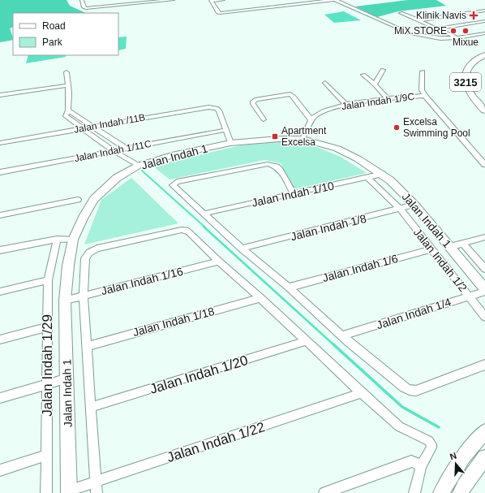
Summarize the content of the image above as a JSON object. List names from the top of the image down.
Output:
{
  "streets": {
    "main road": ["3215"],
    "street": [
      "Jalan Indah 1/9C",
      "Jalan Indah /11B",
      "Jalan Indah 1/11C",
      "Jalan Indah 1",
      "Jalan Indah 1/10",
      "Jalan Indah 1/8",
      "Jalan Indah 1/2",
      "Jalan Indah 1/6",
      "Jalan Indah 1/16",
      "Jalan Indah 1/4",
      "Jalan Indah 1/18",
      "Jalan Indah 1/29",
      "Jalan Indah 1/20",
      "Jalan Indah 1/22"
    ]
  },
  "crossings": [
    ["Jalan Indah /11B", "Jalan Indah 1/11C"],
    ["Jalan Indah 1", "Jalan Indah 1/10"],
    ["Jalan Indah 1", "Jalan Indah 1/8"],
    ["Jalan Indah 1", "Jalan Indah 1/16"],
    ["Jalan Indah 1", "Jalan Indah 1/4"],
    ["Jalan Indah 1", "Jalan Indah 1/22"],
    ["Jalan Indah 1/10", "Jalan Indah 1/2"],
    ["Jalan Indah 1/8", "Jalan Indah 1/2"],
    ["Jalan Indah 1/2", "Jalan Indah 1/6"],
    ["Jalan Indah 1/2", "Jalan Indah 1/4"]
  ],
  "places": {
    "health": ["Klinik Navis"],
    "other": ["MiX.STORE", "Mixue", "Excelsa Swimming Pool"],
    "transit": ["Apartment Excelsa"]
  },
  "legend": ["Road", "Park"],
  "north": "top"
}
